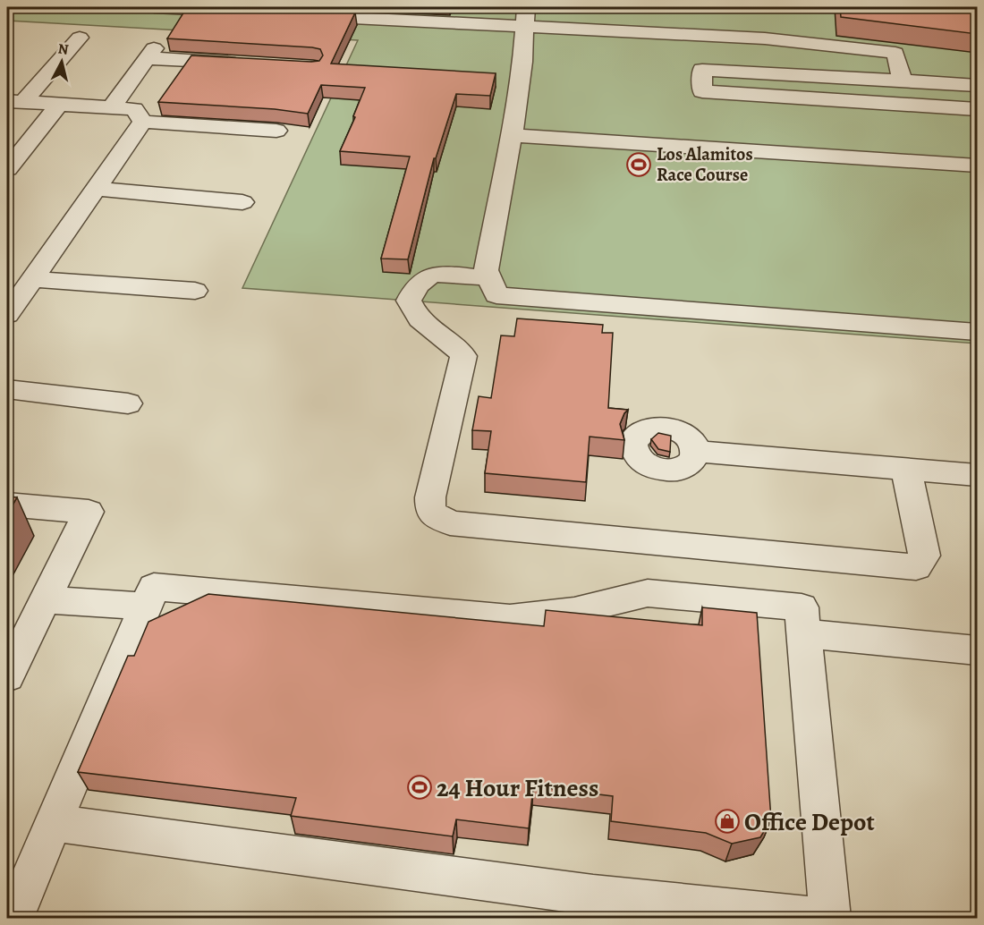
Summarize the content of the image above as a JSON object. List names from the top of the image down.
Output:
{
  "places": {
    "sports": ["Los Alamitos Race Course", "24 Hour Fitness"],
    "shop": ["Office Depot"]
  },
  "north": "top"
}
